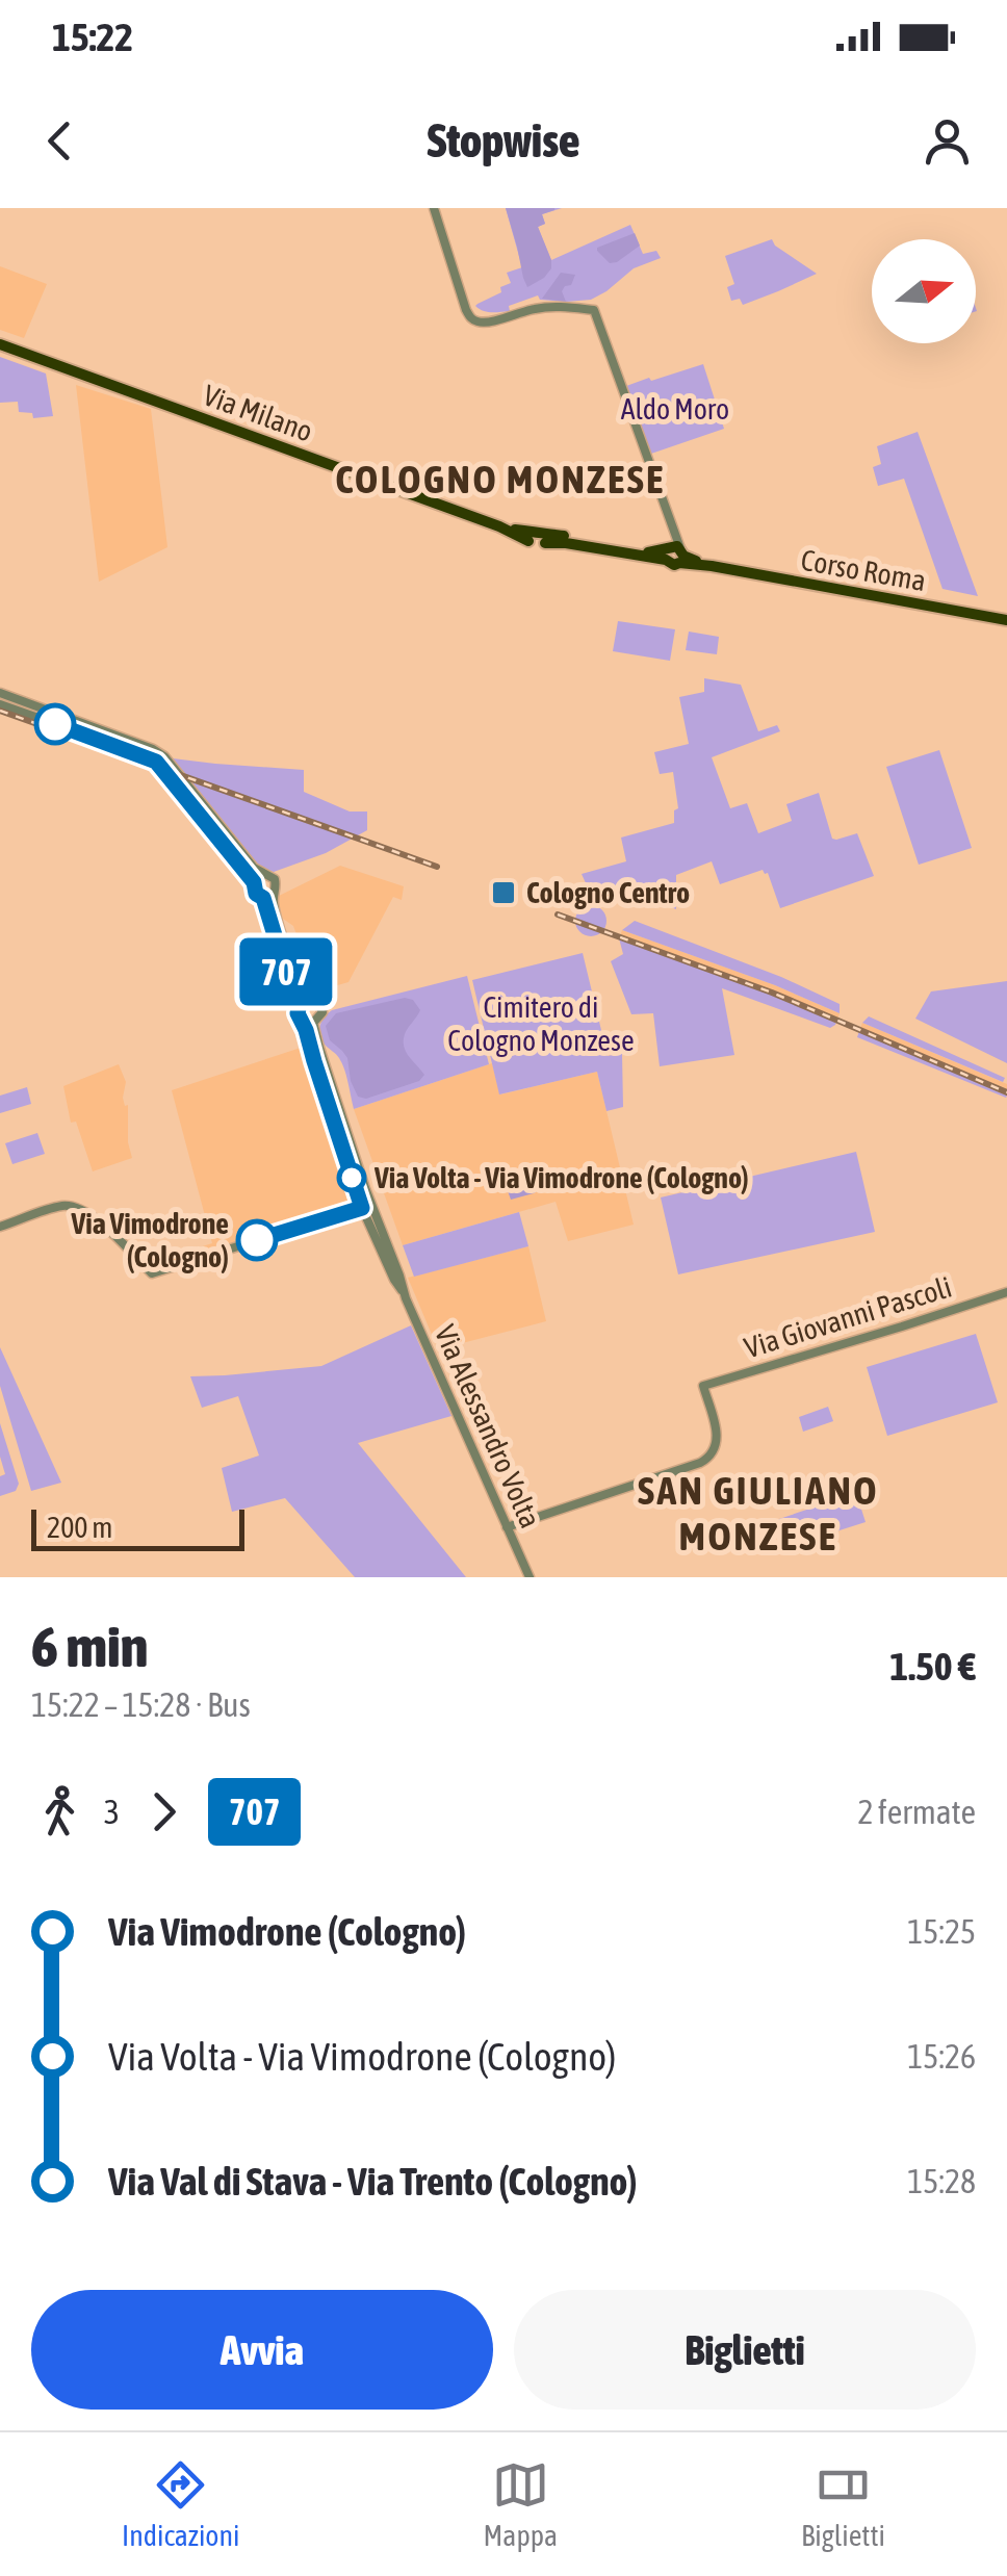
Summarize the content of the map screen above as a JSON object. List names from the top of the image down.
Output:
{
  "streets": {
    "main road": ["Via Milano", "Corso Roma"],
    "street": ["Via Giovanni Pascoli", "Via Alessandro Volta"]
  },
  "crossings": [
    ["Via Milano", "Corso Roma"]
  ],
  "districts": ["COLOGNO MONZESE", "SAN GIULIANO MONZESE"],
  "parks": ["Aldo Moro", "Cimitero di Cologno Monzese"],
  "places": {
    "transit": ["Cologno Centro"],
    "other": ["Via Volta - Via Vimodrone (Cologno)", "Via Vimodrone (Cologno)"]
  },
  "lines": ["bus line 707"],
  "scale_bar": "200 m",
  "north": "right",
  "page": {
    "status": "15:22",
    "header": "Stopwise",
    "on_map": "707",
    "scale": "200 m",
    "heading": ["6 min", "15:22 – 15:28 · Bus", "1.50 €"],
    "legs": ["3", "707", "2 fermate"],
    "list": [
      {
        "name": "Via Vimodrone (Cologno)",
        "value": "15:25"
      },
      {
        "name": "Via Volta - Via Vimodrone (Cologno)",
        "value": "15:26"
      },
      {
        "name": "Via Val di Stava - Via Trento (Cologno)",
        "value": "15:28"
      }
    ],
    "buttons": ["Avvia", "Biglietti"],
    "tabs": ["Indicazioni", "Mappa", "Biglietti"]
  }
}
